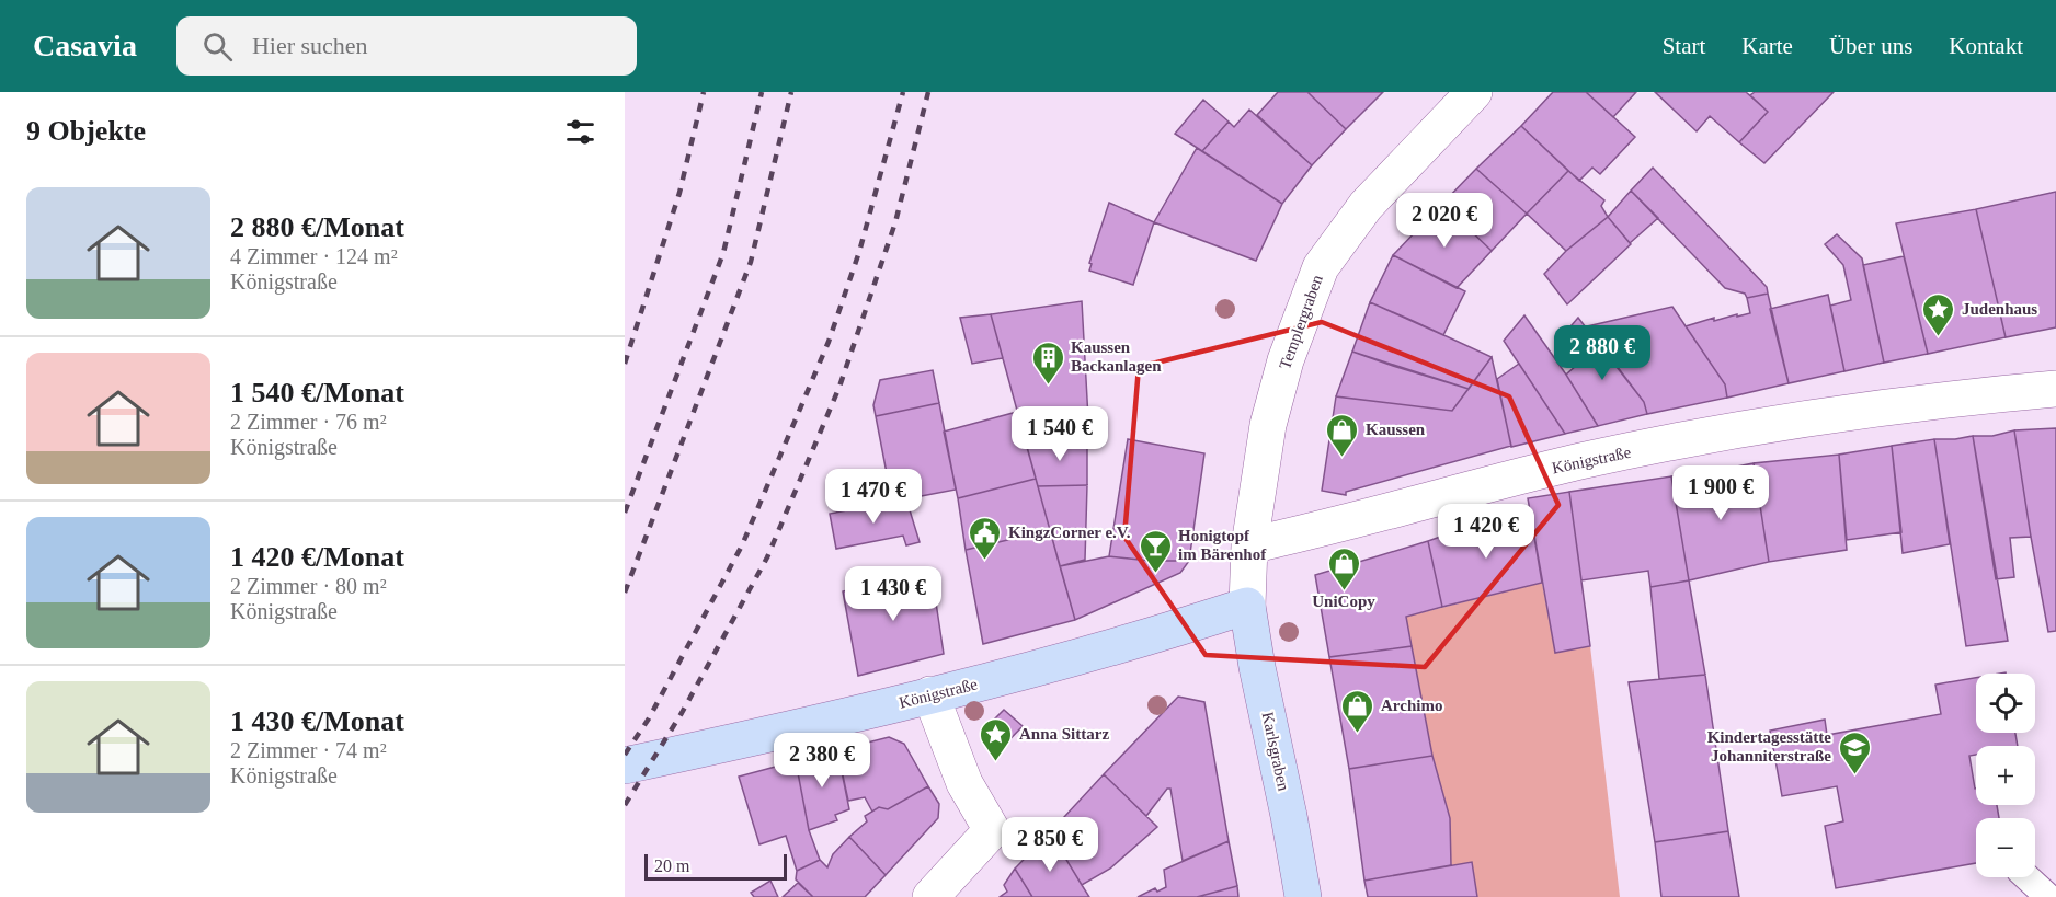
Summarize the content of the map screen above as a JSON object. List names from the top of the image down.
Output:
{
  "streets": {
    "street": ["Templergraben", "Königstraße", "Karlsgraben"]
  },
  "crossings": [
    ["Templergraben", "Königstraße"],
    ["Templergraben", "Karlsgraben"],
    ["Königstraße", "Karlsgraben"]
  ],
  "places": {
    "place": ["Judenhaus", "Anna Sittarz"],
    "building": ["Kaussen Backanlagen"],
    "shop": ["Kaussen", "UniCopy", "Archimo"],
    "public building": ["KingzCorner e.V."],
    "bar": ["Honigtopf im Bärenhof"],
    "school or university": ["Kindertagesstätte Johanniterstraße"]
  },
  "scale_bar": "20 m",
  "page": {
    "header": "Casavia",
    "search": "Hier suchen",
    "nav": [
      "Start",
      "Karte",
      "Über uns",
      "Kontakt"
    ],
    "heading": "9 Objekte",
    "list": [
      {
        "name": "2 880 €/Monat",
        "note": "4 Zimmer · 124 m² · Königstraße"
      },
      {
        "name": "1 540 €/Monat",
        "note": "2 Zimmer · 76 m² · Königstraße"
      },
      {
        "name": "1 420 €/Monat",
        "note": "2 Zimmer · 80 m² · Königstraße"
      },
      {
        "name": "1 430 €/Monat",
        "note": "2 Zimmer · 74 m² · Königstraße"
      }
    ],
    "price": [
      "2 020 €",
      "2 880 €",
      "1 540 €",
      "1 900 €",
      "1 470 €",
      "1 420 €",
      "1 430 €",
      "2 380 €",
      "2 850 €"
    ],
    "map_buttons": ["+", "−"],
    "scale": "20 m"
  }
}
